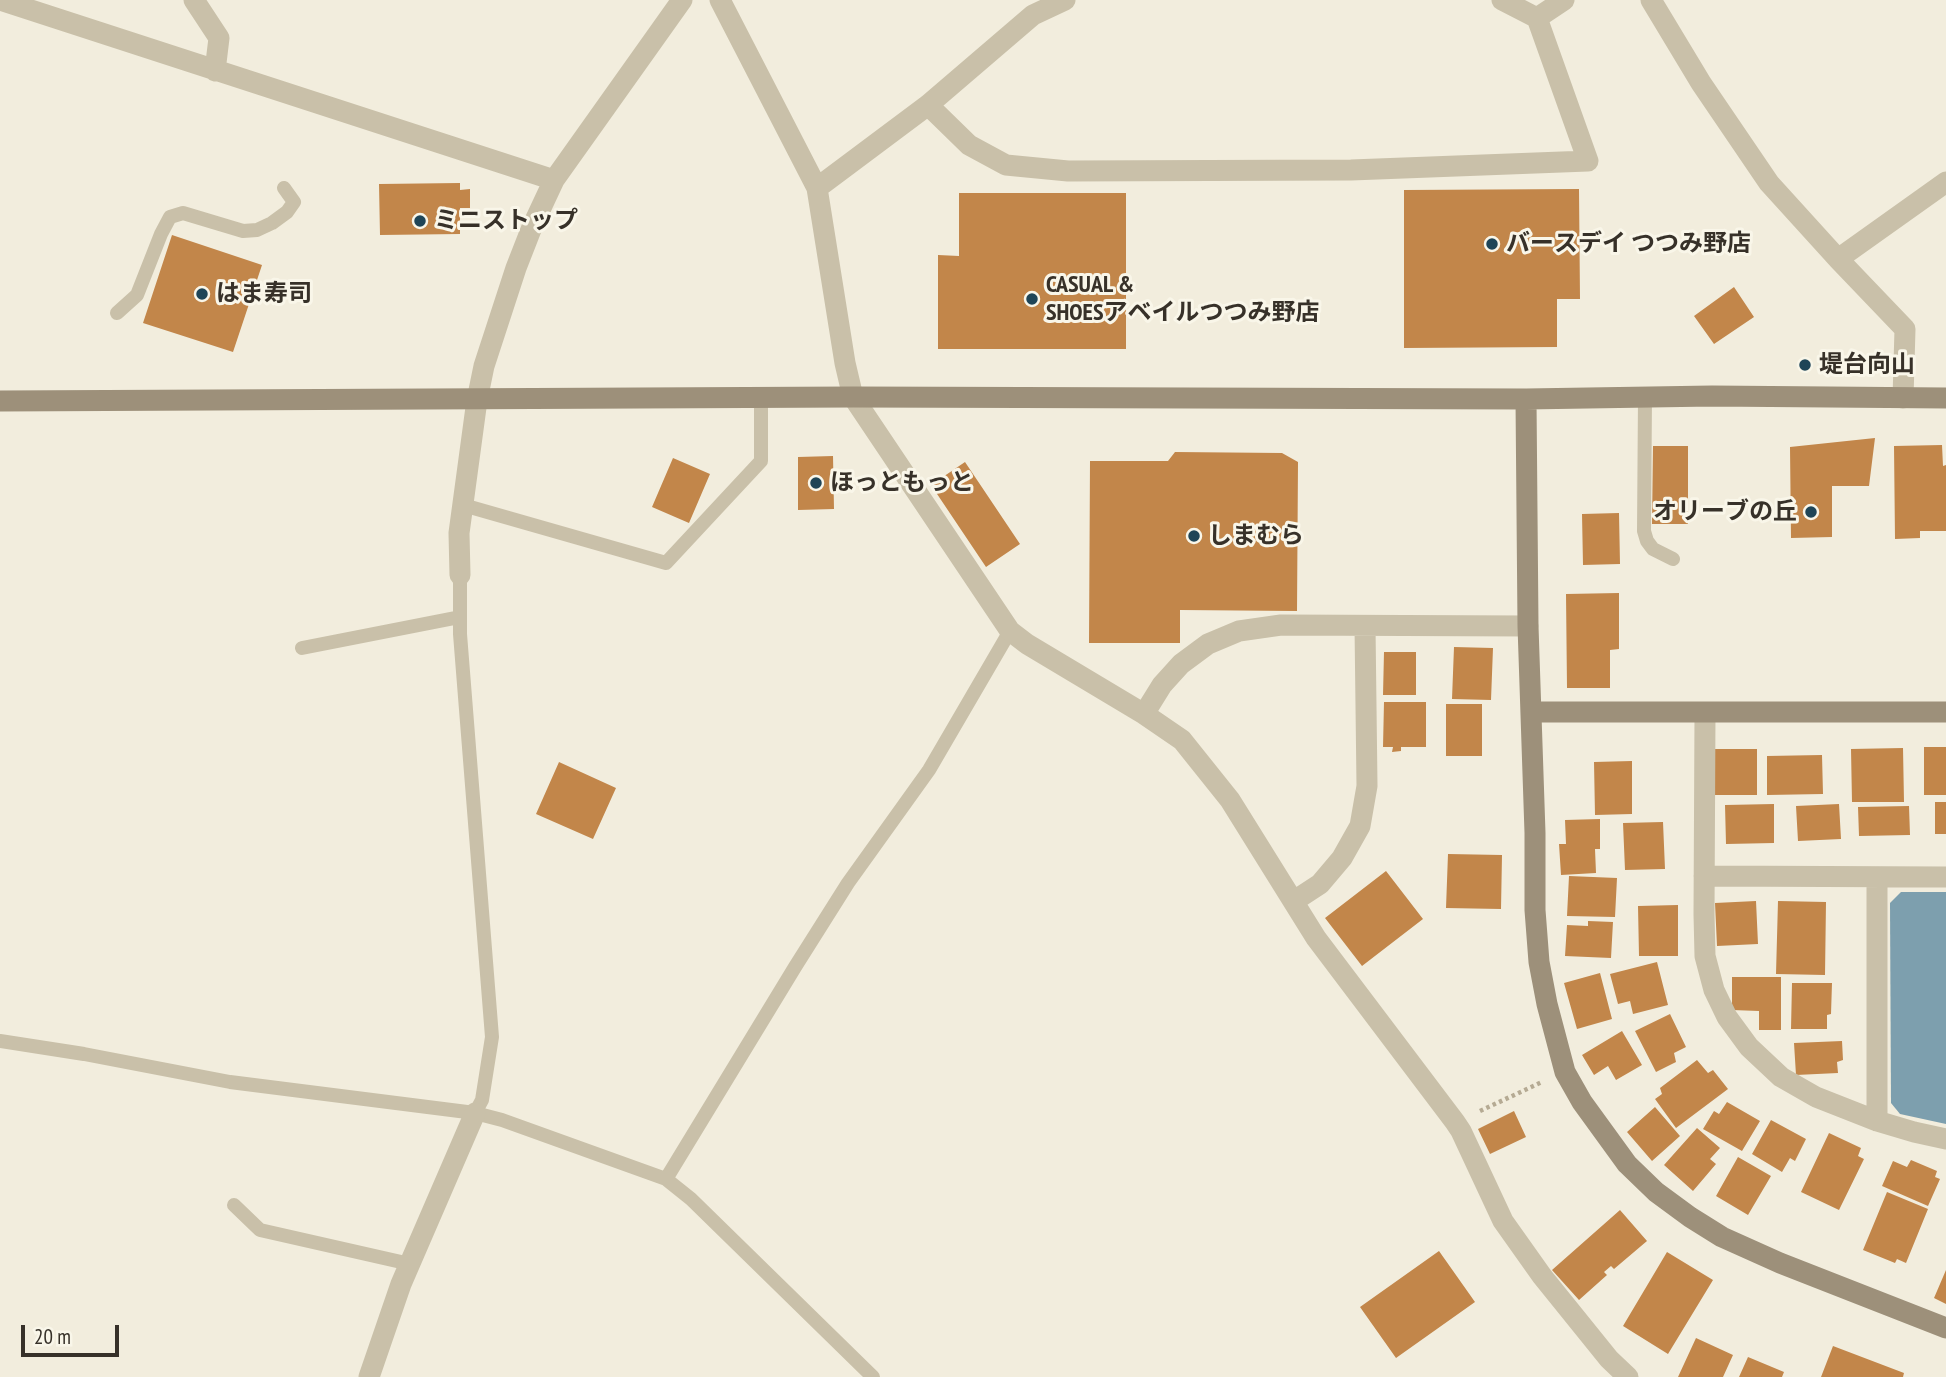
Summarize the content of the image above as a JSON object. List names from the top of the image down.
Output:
{
  "places": [
    "ミニストップ",
    "バースデイ つつみ野店",
    "はま寿司",
    "CASUAL & SHOESアベイルつつみ野店",
    "堤台向山",
    "ほっともっと",
    "オリーブの丘",
    "しまむら"
  ],
  "scale_bar": "20 m"
}
